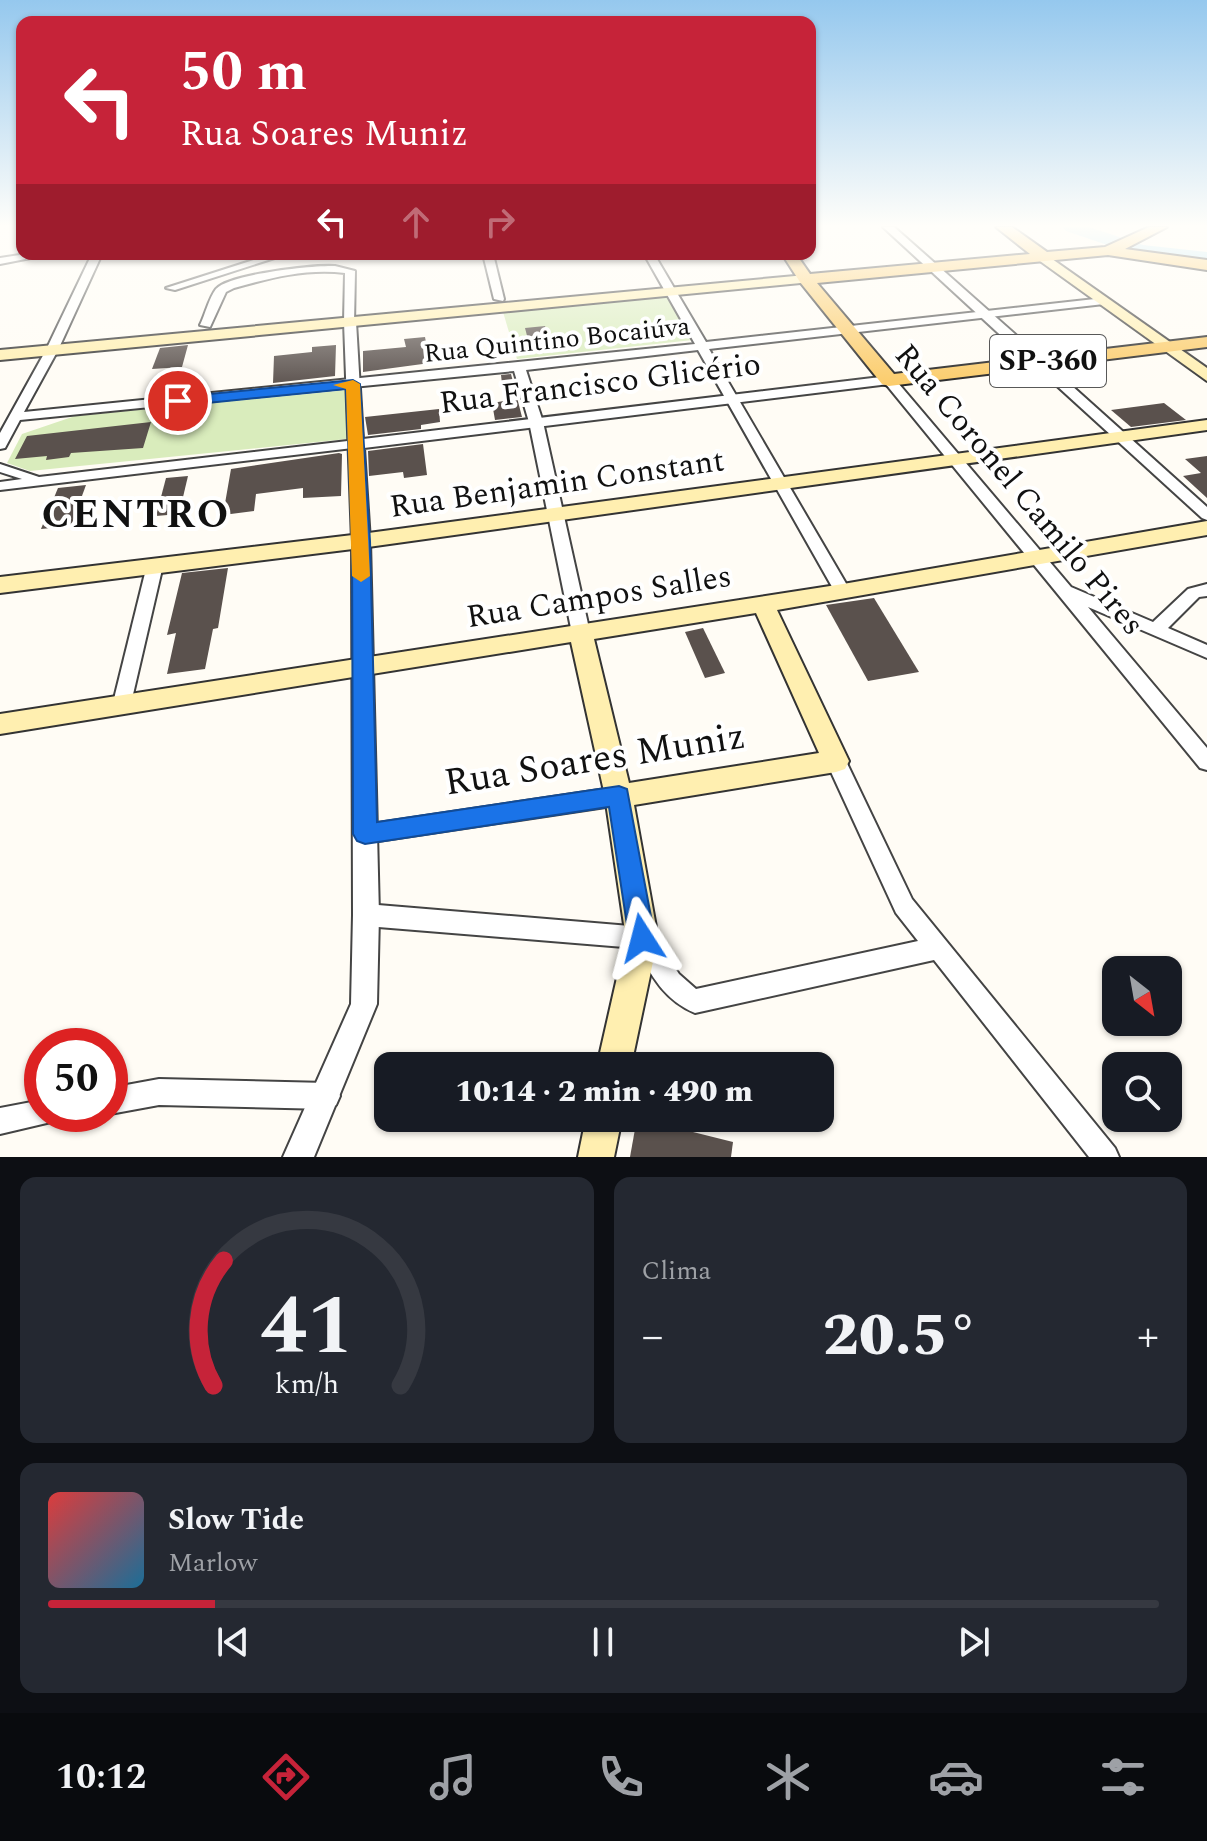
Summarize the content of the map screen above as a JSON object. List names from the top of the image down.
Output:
{
  "streets": {
    "main road": [
      "SP-360",
      "Rua Francisco Glicério",
      "Rua Benjamin Constant",
      "Rua Coronel Camilo Pires",
      "Rua Campos Salles",
      "Rua Soares Muniz"
    ],
    "street": ["Rua Quintino Bocaiúva"]
  },
  "crossings": [
    ["Rua Quintino Bocaiúva", "Rua Coronel Camilo Pires"],
    ["Rua Francisco Glicério", "Rua Coronel Camilo Pires"],
    ["Rua Benjamin Constant", "Rua Coronel Camilo Pires"],
    ["Rua Coronel Camilo Pires", "Rua Campos Salles"]
  ],
  "districts": ["CENTRO"],
  "north": "bottom right",
  "page": {
    "turn": ["50 m", "Rua Soares Muniz"],
    "limit": "50",
    "trip": "10:14 · 2 min · 490 m",
    "tile": "Clima",
    "heat": ["−", "20.5°", "+"],
    "song": ["Slow Tide", "Marlow"],
    "tabs": "10:12",
    "gauge": ["41", "km/h"]
  }
}
